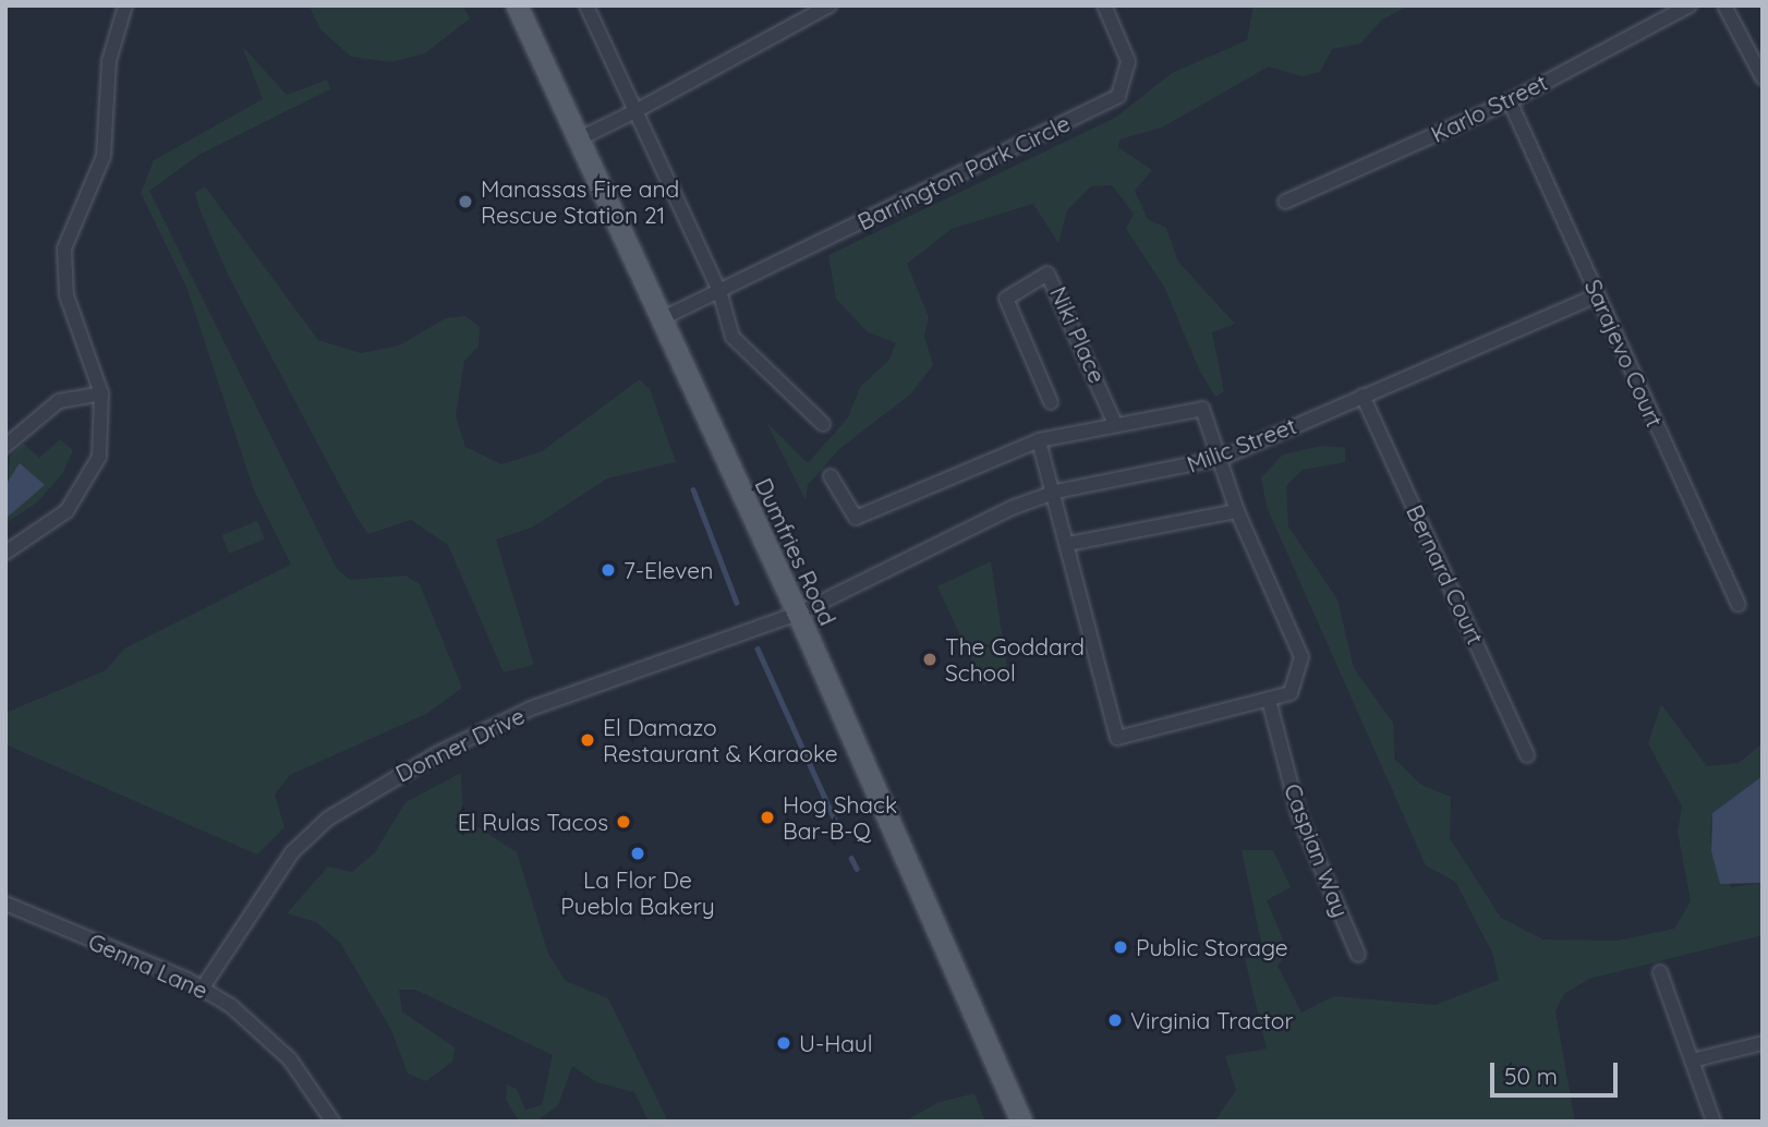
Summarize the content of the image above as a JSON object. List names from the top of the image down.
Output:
{
  "streets": {
    "main road": ["Dumfries Road"],
    "street": [
      "Karlo Street",
      "Barrington Park Circle",
      "Niki Place",
      "Sarajevo Court",
      "Milic Street",
      "Bernard Court",
      "Donner Drive",
      "Caspian Way",
      "Genna Lane"
    ]
  },
  "crossings": [
    ["Karlo Street", "Sarajevo Court"],
    ["Barrington Park Circle", "Dumfries Road"],
    ["Sarajevo Court", "Milic Street"],
    ["Milic Street", "Dumfries Road"],
    ["Milic Street", "Bernard Court"],
    ["Milic Street", "Donner Drive"],
    ["Dumfries Road", "Donner Drive"],
    ["Donner Drive", "Genna Lane"]
  ],
  "places": [
    "Manassas Fire and Rescue Station 21",
    "7-Eleven",
    "The Goddard School",
    "El Damazo Restaurant & Karaoke",
    "Hog Shack Bar-B-Q",
    "El Rulas Tacos",
    "La Flor De Puebla Bakery",
    "Public Storage",
    "Virginia Tractor",
    "U-Haul"
  ],
  "scale_bar": "50 m"
}
